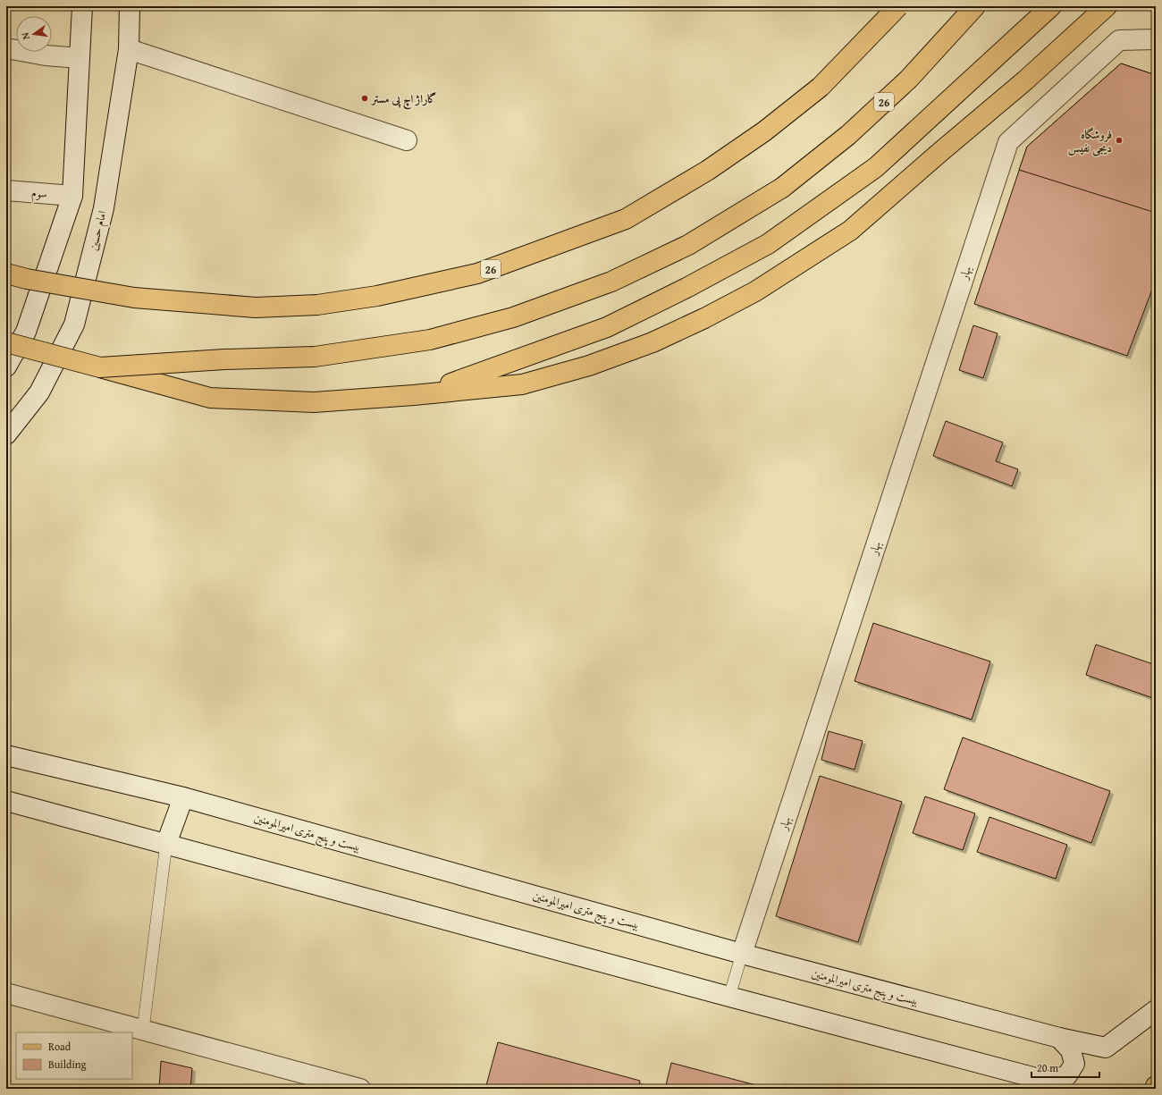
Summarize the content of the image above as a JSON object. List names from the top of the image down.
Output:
{
  "streets": {
    "highway": ["26"],
    "main road": [
      "سوم",
      "امام حسین",
      "بهار",
      "بیست و پنج متری امیرالمومنین"
    ]
  },
  "crossings": [
    ["بهار", "بیست و پنج متری امیرالمومنین"]
  ],
  "places": ["گاراژ اچ پی مستر", "فروشگاه دیجی نفیس"],
  "legend": ["Road", "Building"],
  "scale_bar": "20 m",
  "north": "left"
}
